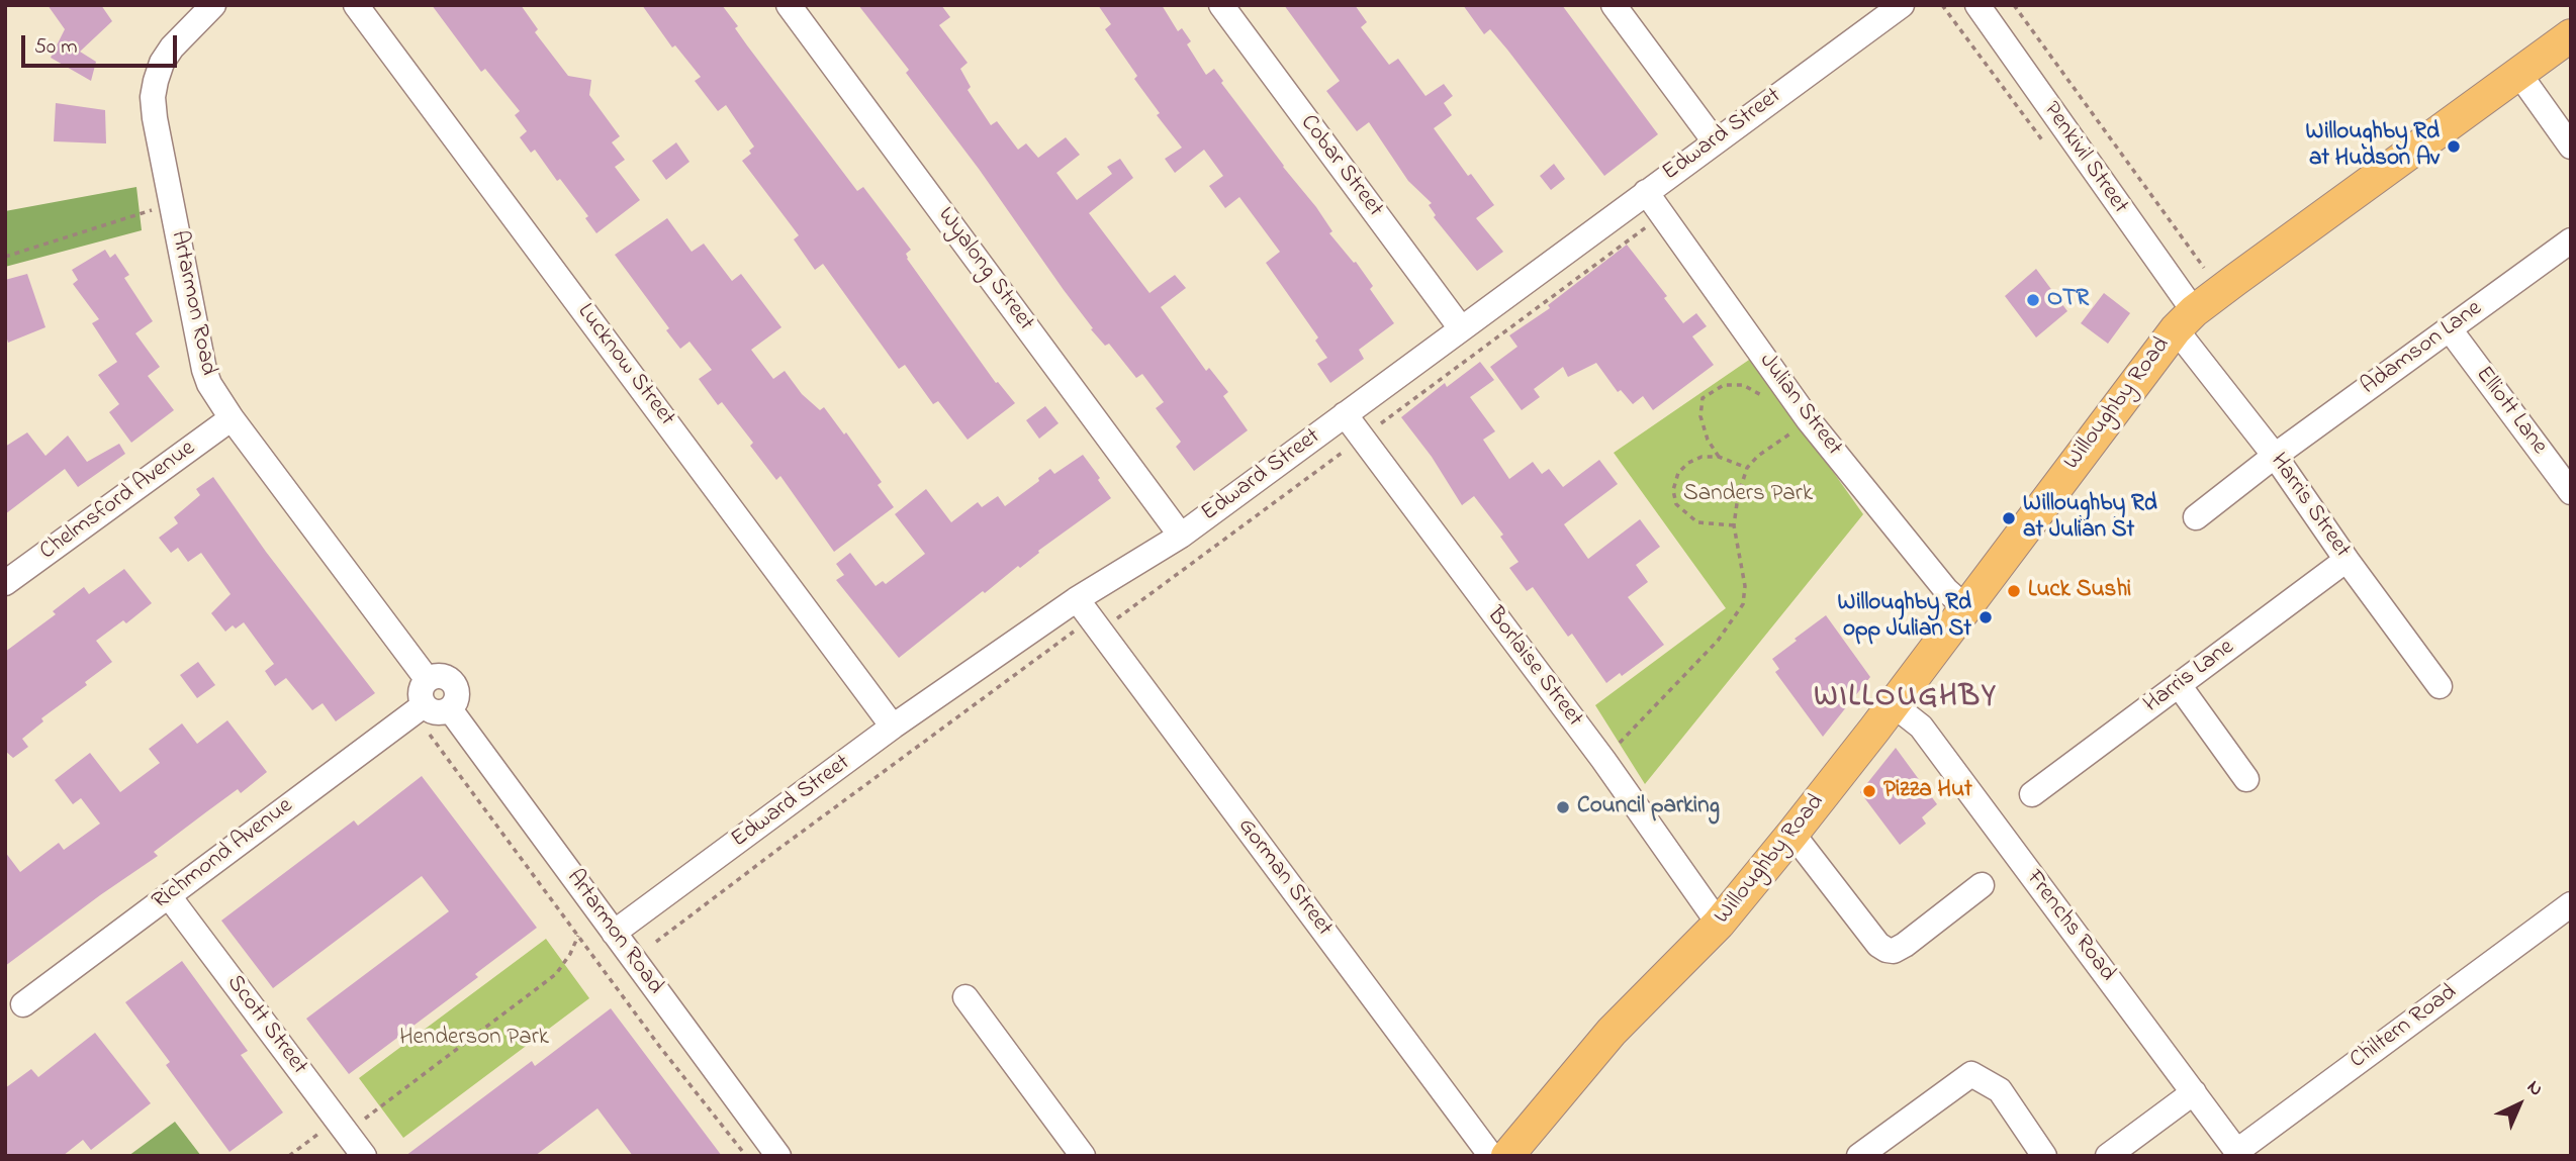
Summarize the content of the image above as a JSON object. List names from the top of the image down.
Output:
{
  "streets": {
    "main road": ["Willoughby Road"],
    "street": [
      "Edward Street",
      "Penkivil Street",
      "Cobar Street",
      "Wyalong Street",
      "Artarmon Road",
      "Adamson Lane",
      "Lucknow Street",
      "Julian Street",
      "Elliott Lane",
      "Chelmsford Avenue",
      "Harris Street",
      "Borlaise Street",
      "Harris Lane",
      "Richmond Avenue",
      "Gorman Street",
      "Frenchs Road",
      "Scott Street",
      "Chiltern Road"
    ]
  },
  "crossings": [
    ["Edward Street", "Cobar Street"],
    ["Edward Street", "Wyalong Street"],
    ["Edward Street", "Artarmon Road"],
    ["Edward Street", "Lucknow Street"],
    ["Edward Street", "Julian Street"],
    ["Edward Street", "Borlaise Street"],
    ["Edward Street", "Gorman Street"],
    ["Penkivil Street", "Willoughby Road"],
    ["Penkivil Street", "Harris Street"],
    ["Artarmon Road", "Chelmsford Avenue"],
    ["Artarmon Road", "Richmond Avenue"],
    ["Adamson Lane", "Elliott Lane"],
    ["Adamson Lane", "Harris Street"],
    ["Willoughby Road", "Julian Street"],
    ["Willoughby Road", "Harris Street"],
    ["Willoughby Road", "Borlaise Street"],
    ["Willoughby Road", "Frenchs Road"],
    ["Harris Street", "Harris Lane"],
    ["Richmond Avenue", "Scott Street"],
    ["Frenchs Road", "Chiltern Road"]
  ],
  "districts": ["WILLOUGHBY"],
  "parks": ["Sanders Park", "Henderson Park"],
  "places": [
    "Willoughby Rd at Hudson Av",
    "OTR",
    "Willoughby Rd at Julian St",
    "Luck Sushi",
    "Willoughby Rd opp Julian St",
    "Pizza Hut",
    "Council parking"
  ],
  "scale_bar": "50 m",
  "north": "top right"
}
